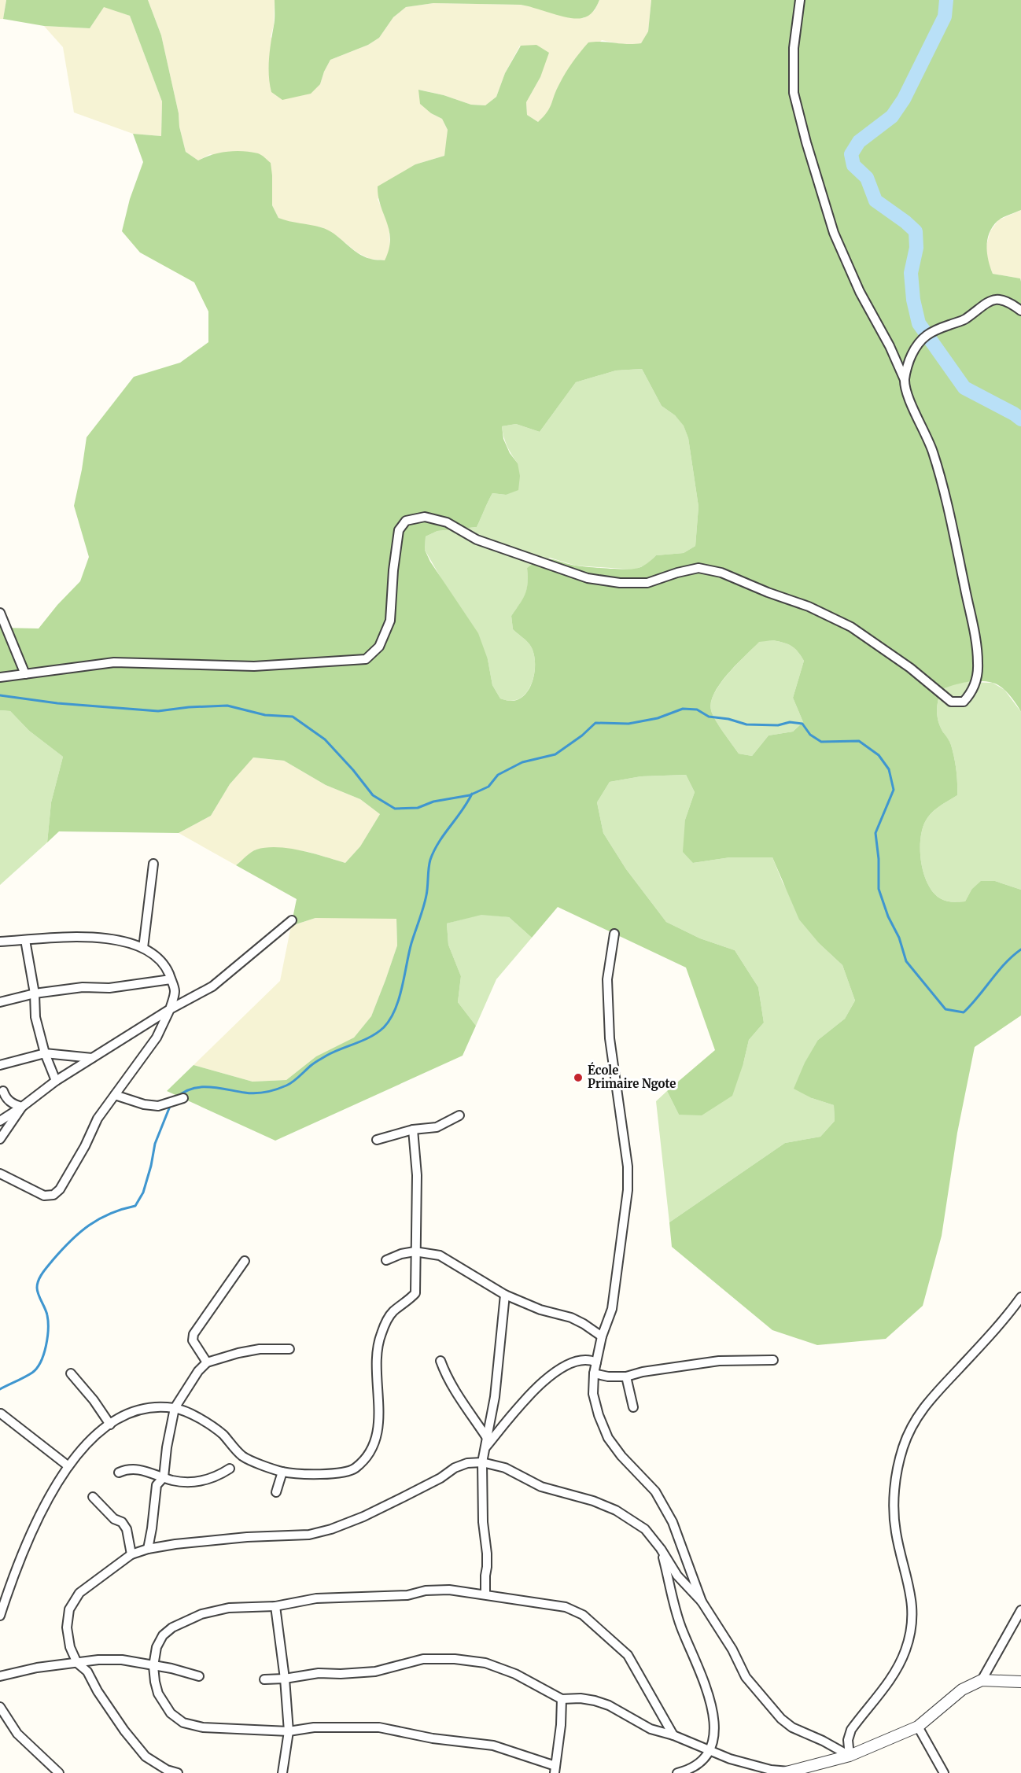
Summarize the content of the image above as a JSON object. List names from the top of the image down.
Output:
{
  "places": ["École Primaire Ngote"]
}
